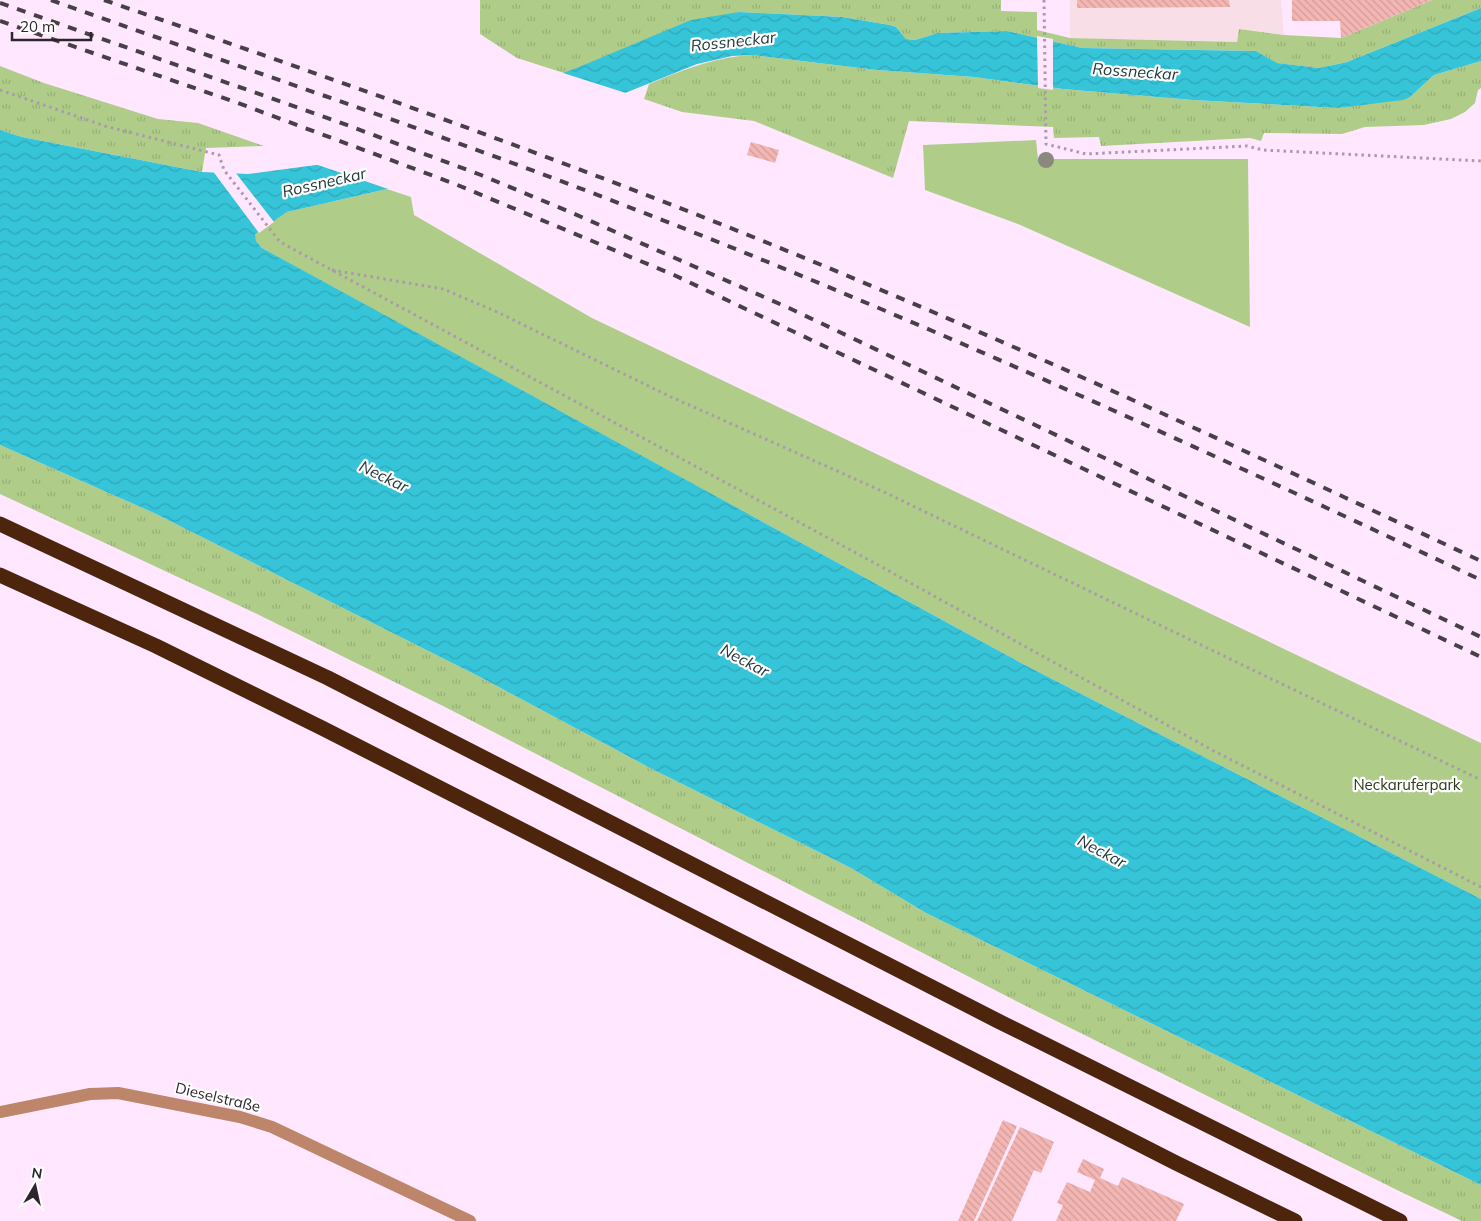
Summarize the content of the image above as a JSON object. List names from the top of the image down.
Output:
{
  "streets": {
    "street": ["Dieselstraße"]
  },
  "water": ["Rossneckar", "Neckar"],
  "parks": ["Neckaruferpark"],
  "scale_bar": "20 m",
  "north": "top"
}
